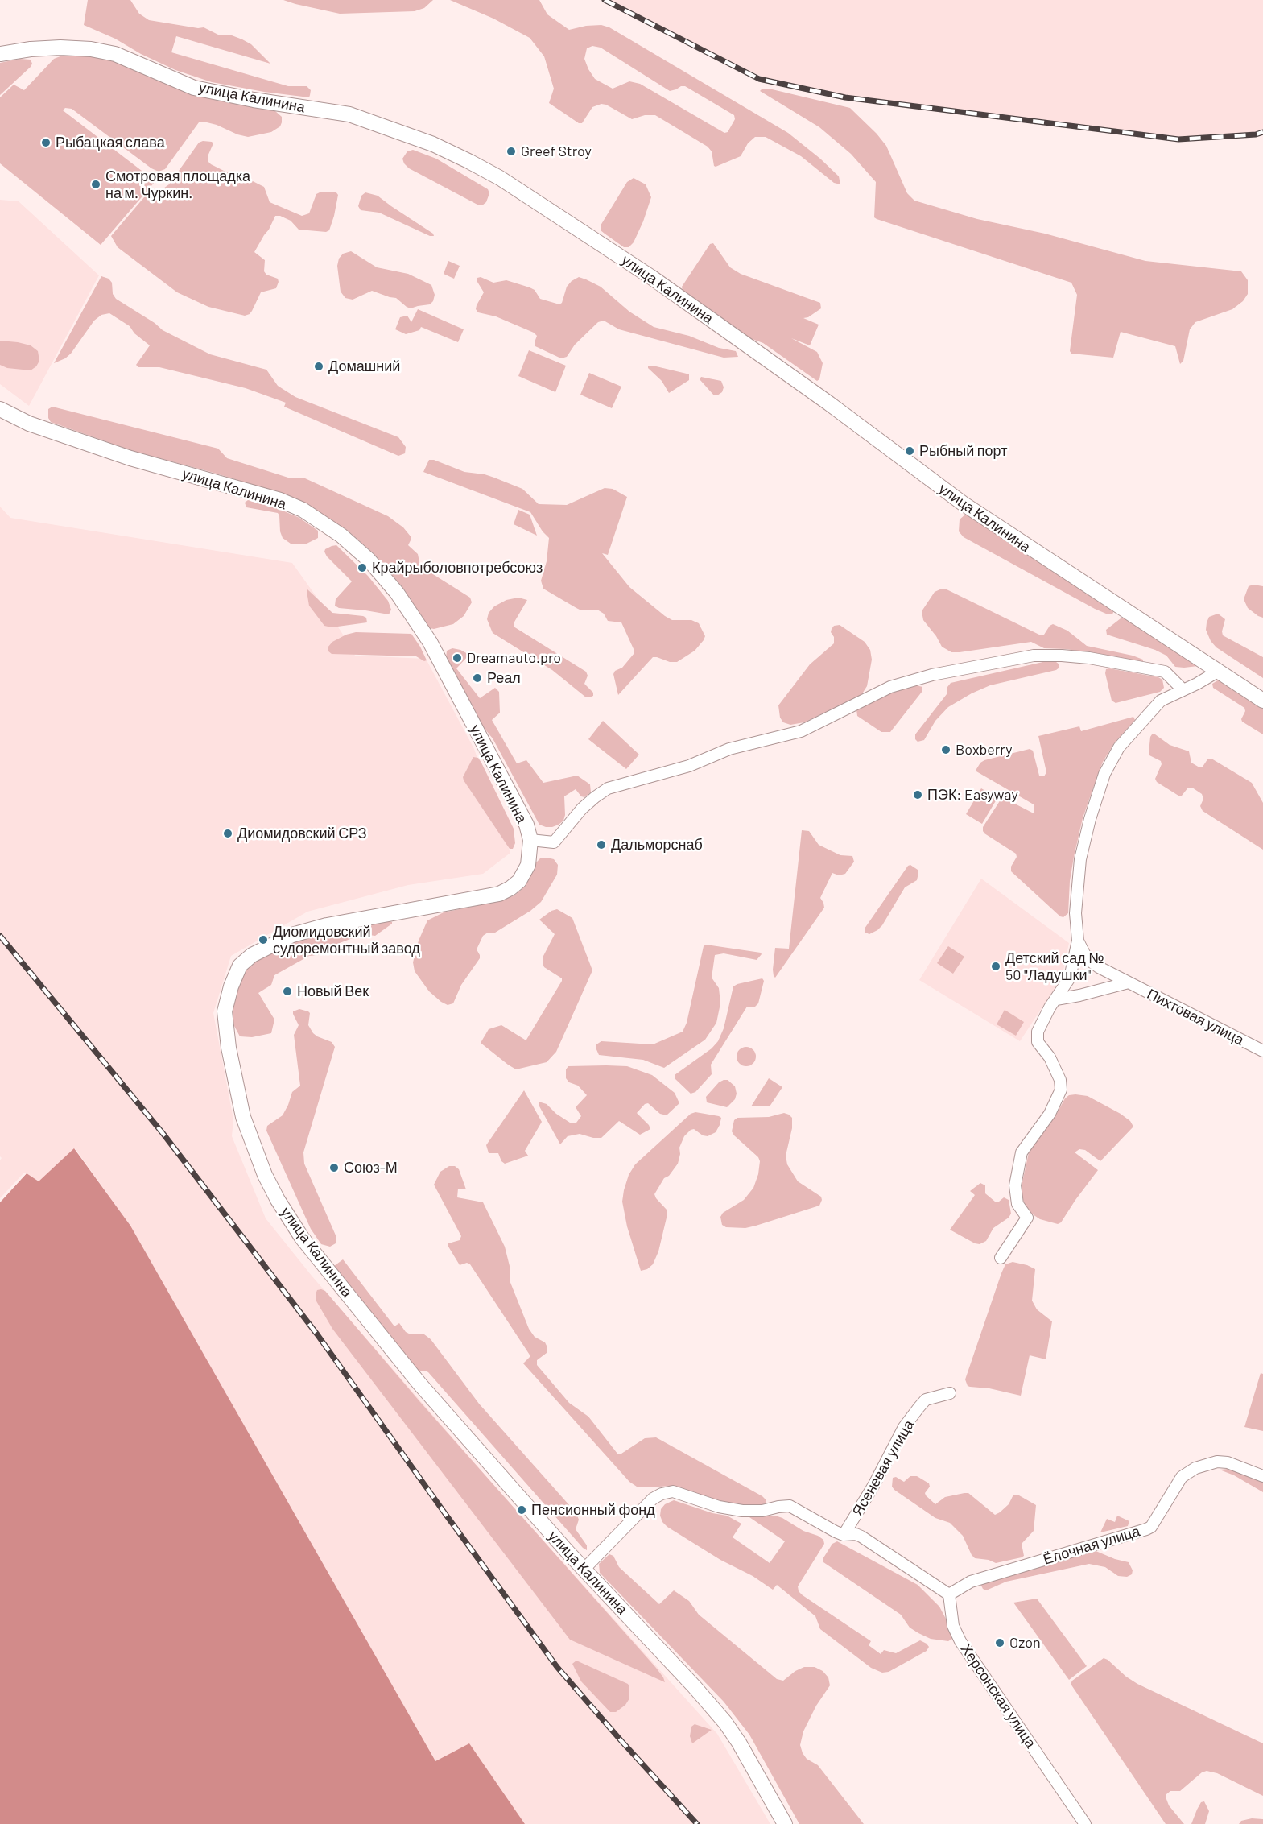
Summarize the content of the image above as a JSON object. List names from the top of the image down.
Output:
{
  "streets": {
    "main road": ["улица Калинина"],
    "street": [
      "Пихтовая улица",
      "Ясеневая улица",
      "Ёлочная улица",
      "Херсонская улица"
    ]
  },
  "crossings": [
    ["Ёлочная улица", "Херсонская улица"]
  ],
  "places": [
    "Рыбацкая слава",
    "Greef Stroy",
    "Смотровая площадка на м. Чуркин.",
    "Домашний",
    "Рыбный порт",
    "Крайрыболовпотребсоюз",
    "Dreamauto.pro",
    "Реал",
    "Boxberry",
    "ПЭК: Easyway",
    "Диомидовский СРЗ",
    "Дальморснаб",
    "Диомидовский судоремонтный завод",
    "Детский сад № 50 \"Ладушки\"",
    "Новый Век",
    "Союз-М",
    "Пенсионный фонд",
    "Ozon"
  ]
}
